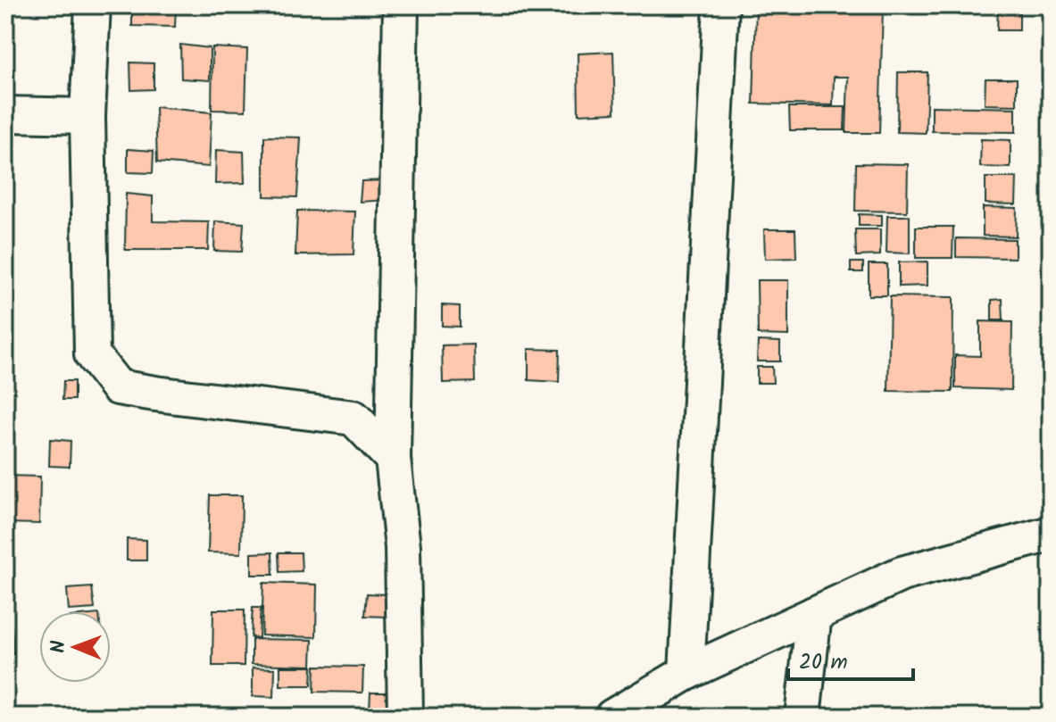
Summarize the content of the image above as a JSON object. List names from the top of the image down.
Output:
{
  "scale_bar": "20 m",
  "north": "left"
}
